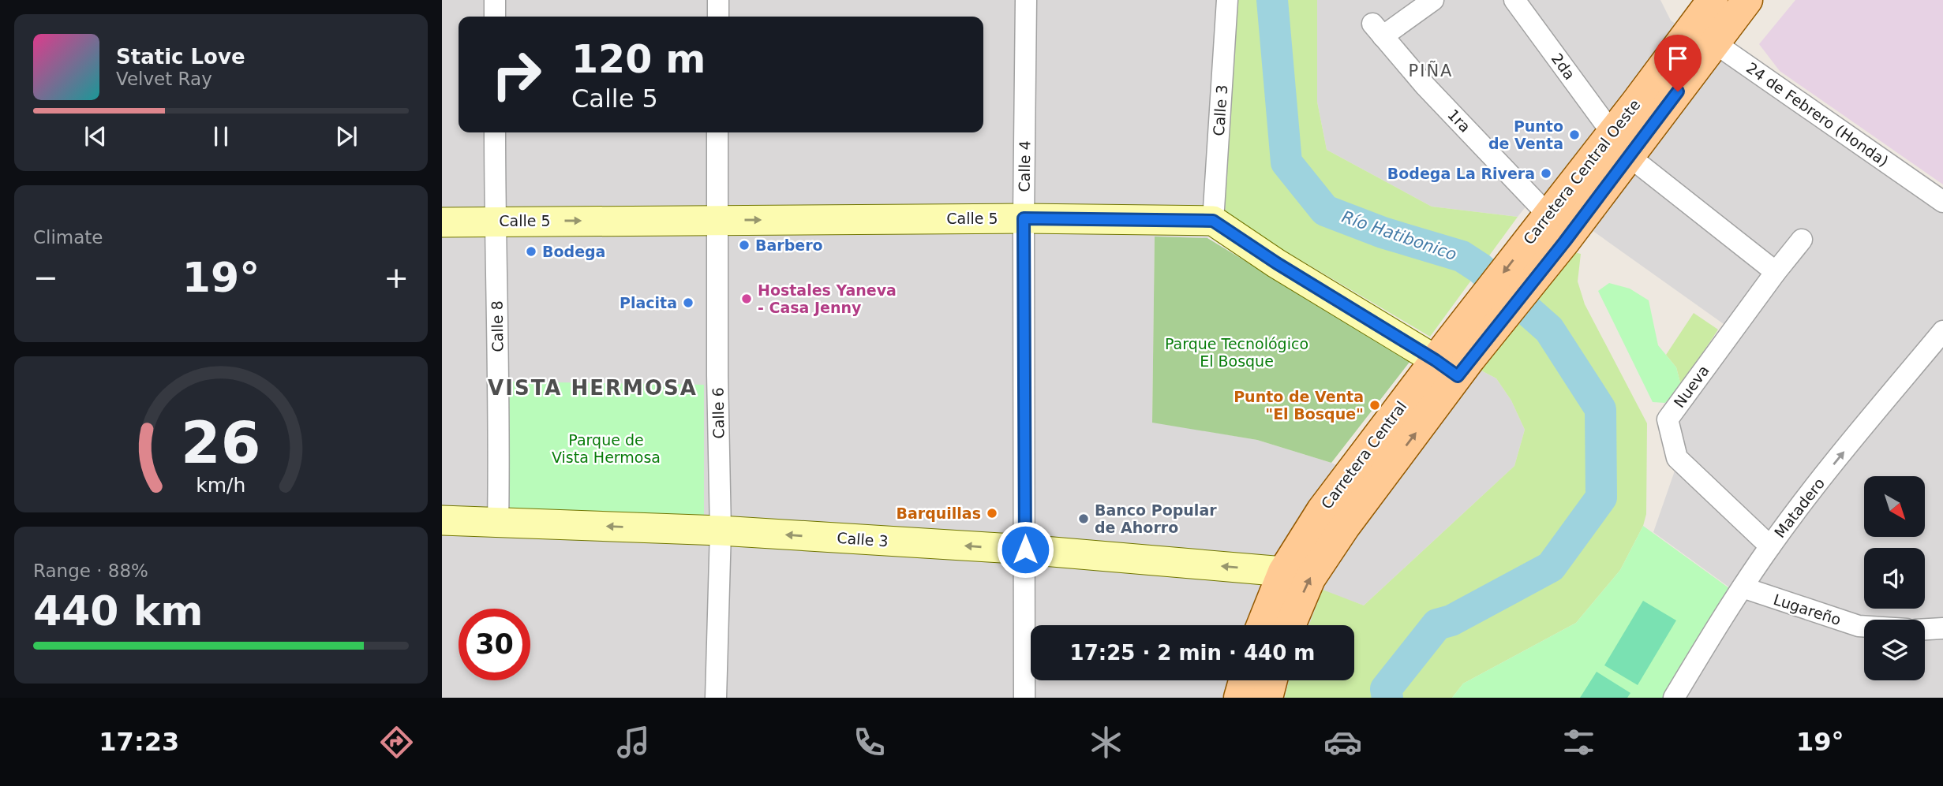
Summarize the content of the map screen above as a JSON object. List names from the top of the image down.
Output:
{
  "streets": {
    "main road": [
      "Calle 3",
      "Carretera Central Oeste",
      "Calle 5",
      "Carretera Central"
    ],
    "street": [
      "2da",
      "24 de Febrero (Honda)",
      "1ra",
      "Calle 4",
      "Calle 8",
      "Nueva",
      "Calle 6",
      "Matadero",
      "Lugareño"
    ]
  },
  "crossings": [
    ["2da", "Carretera Central Oeste"],
    ["Calle 3", "Calle 4"],
    ["Calle 3", "Calle 5"],
    ["Calle 3", "Calle 8"],
    ["Calle 3", "Calle 6"],
    ["Calle 3", "Carretera Central"],
    ["24 de Febrero (Honda)", "Carretera Central Oeste"],
    ["1ra", "Carretera Central Oeste"],
    ["Calle 4", "Calle 5"],
    ["Carretera Central Oeste", "Carretera Central"],
    ["Calle 5", "Calle 8"],
    ["Calle 5", "Calle 6"],
    ["Nueva", "Matadero"],
    ["Matadero", "Lugareño"]
  ],
  "one_way": [
    "Calle 3",
    "Carretera Central Oeste",
    "Calle 5",
    "Matadero"
  ],
  "districts": ["PIÑA", "VISTA HERMOSA"],
  "water": ["Río Hatibonico"],
  "parks": ["Parque Tecnológico El Bosque", "Parque de Vista Hermosa"],
  "places": [
    "Punto de Venta",
    "Bodega La Rivera",
    "Barbero",
    "Bodega",
    "Hostales Yaneva - Casa Jenny",
    "Placita",
    "Punto de Venta \"El Bosque\"",
    "Barquillas",
    "Banco Popular de Ahorro"
  ],
  "north": "bottom right",
  "page": {
    "turn": ["120 m", "Calle 5"],
    "song": ["Static Love", "Velvet Ray"],
    "tile": [
      "Climate",
      ["Range · 88%", "440 km"]
    ],
    "heat": ["−", "19°", "+"],
    "limit": "30",
    "trip": "17:25 · 2 min · 440 m",
    "tabs": ["17:23", "19°"],
    "gauge": ["26", "km/h"]
  }
}
